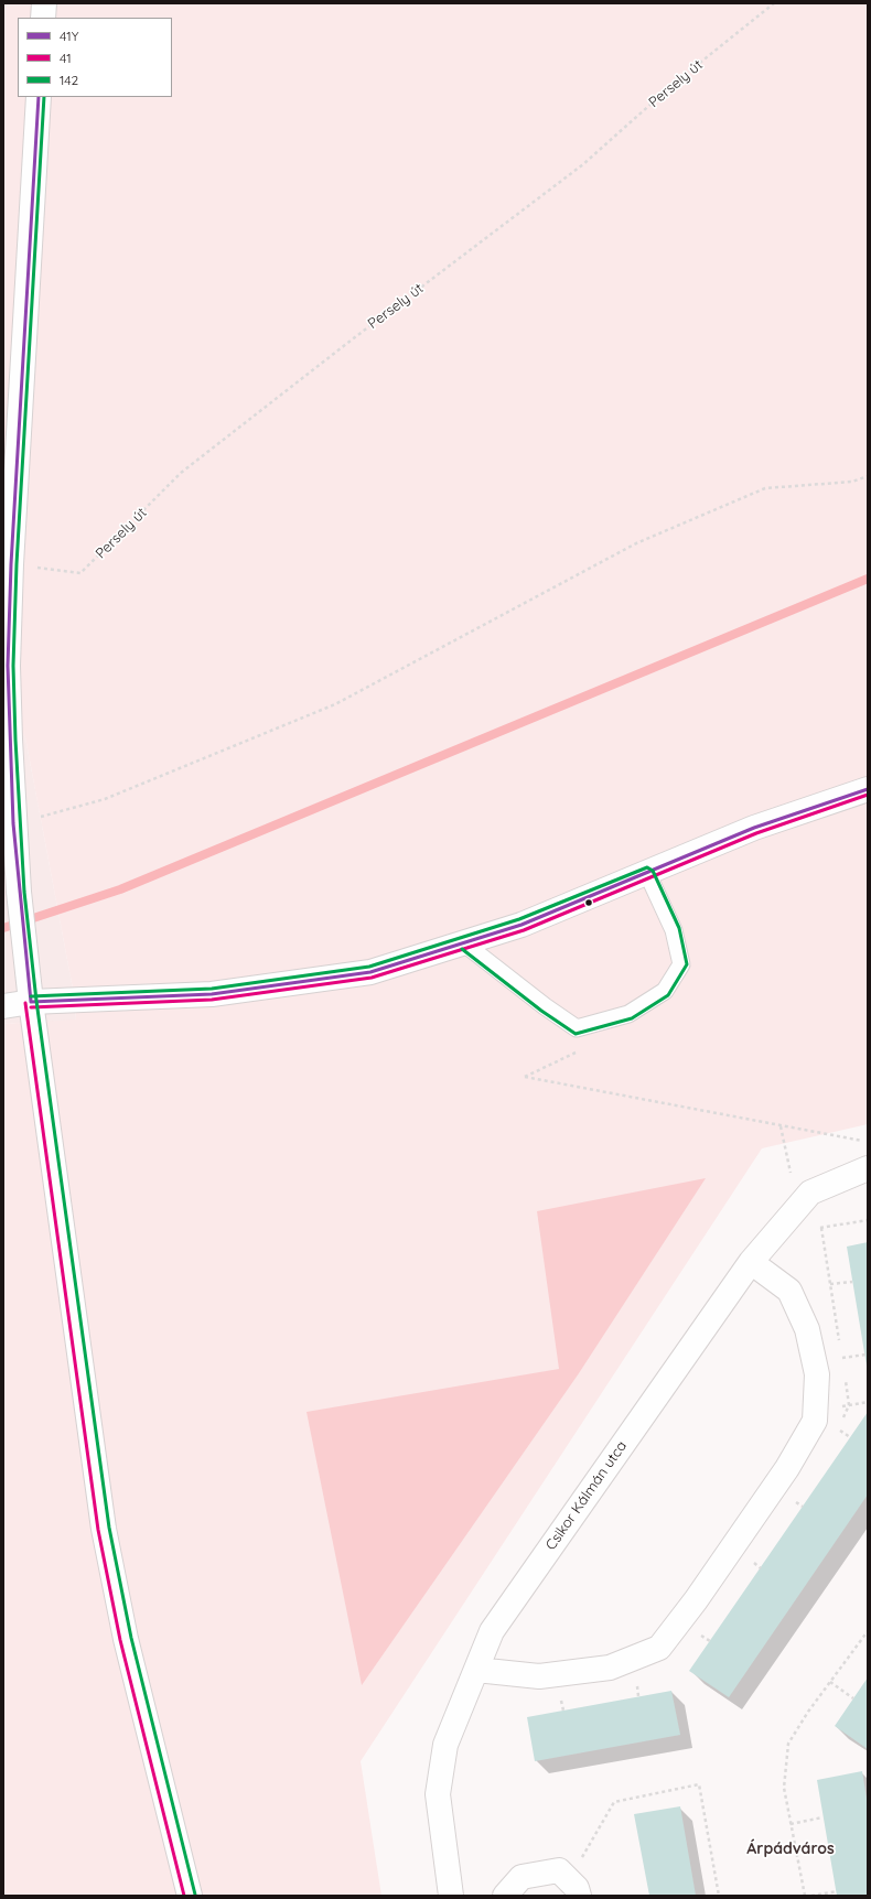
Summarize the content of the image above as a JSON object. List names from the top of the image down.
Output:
{
  "streets": {
    "street": ["Csikor Kálmán utca"],
    "path": ["Persely út"]
  },
  "districts": ["Árpádváros"],
  "lines": ["transit line 41Y", "transit line 142", "transit line 41"],
  "legend": ["41Y", "41", "142"]
}
